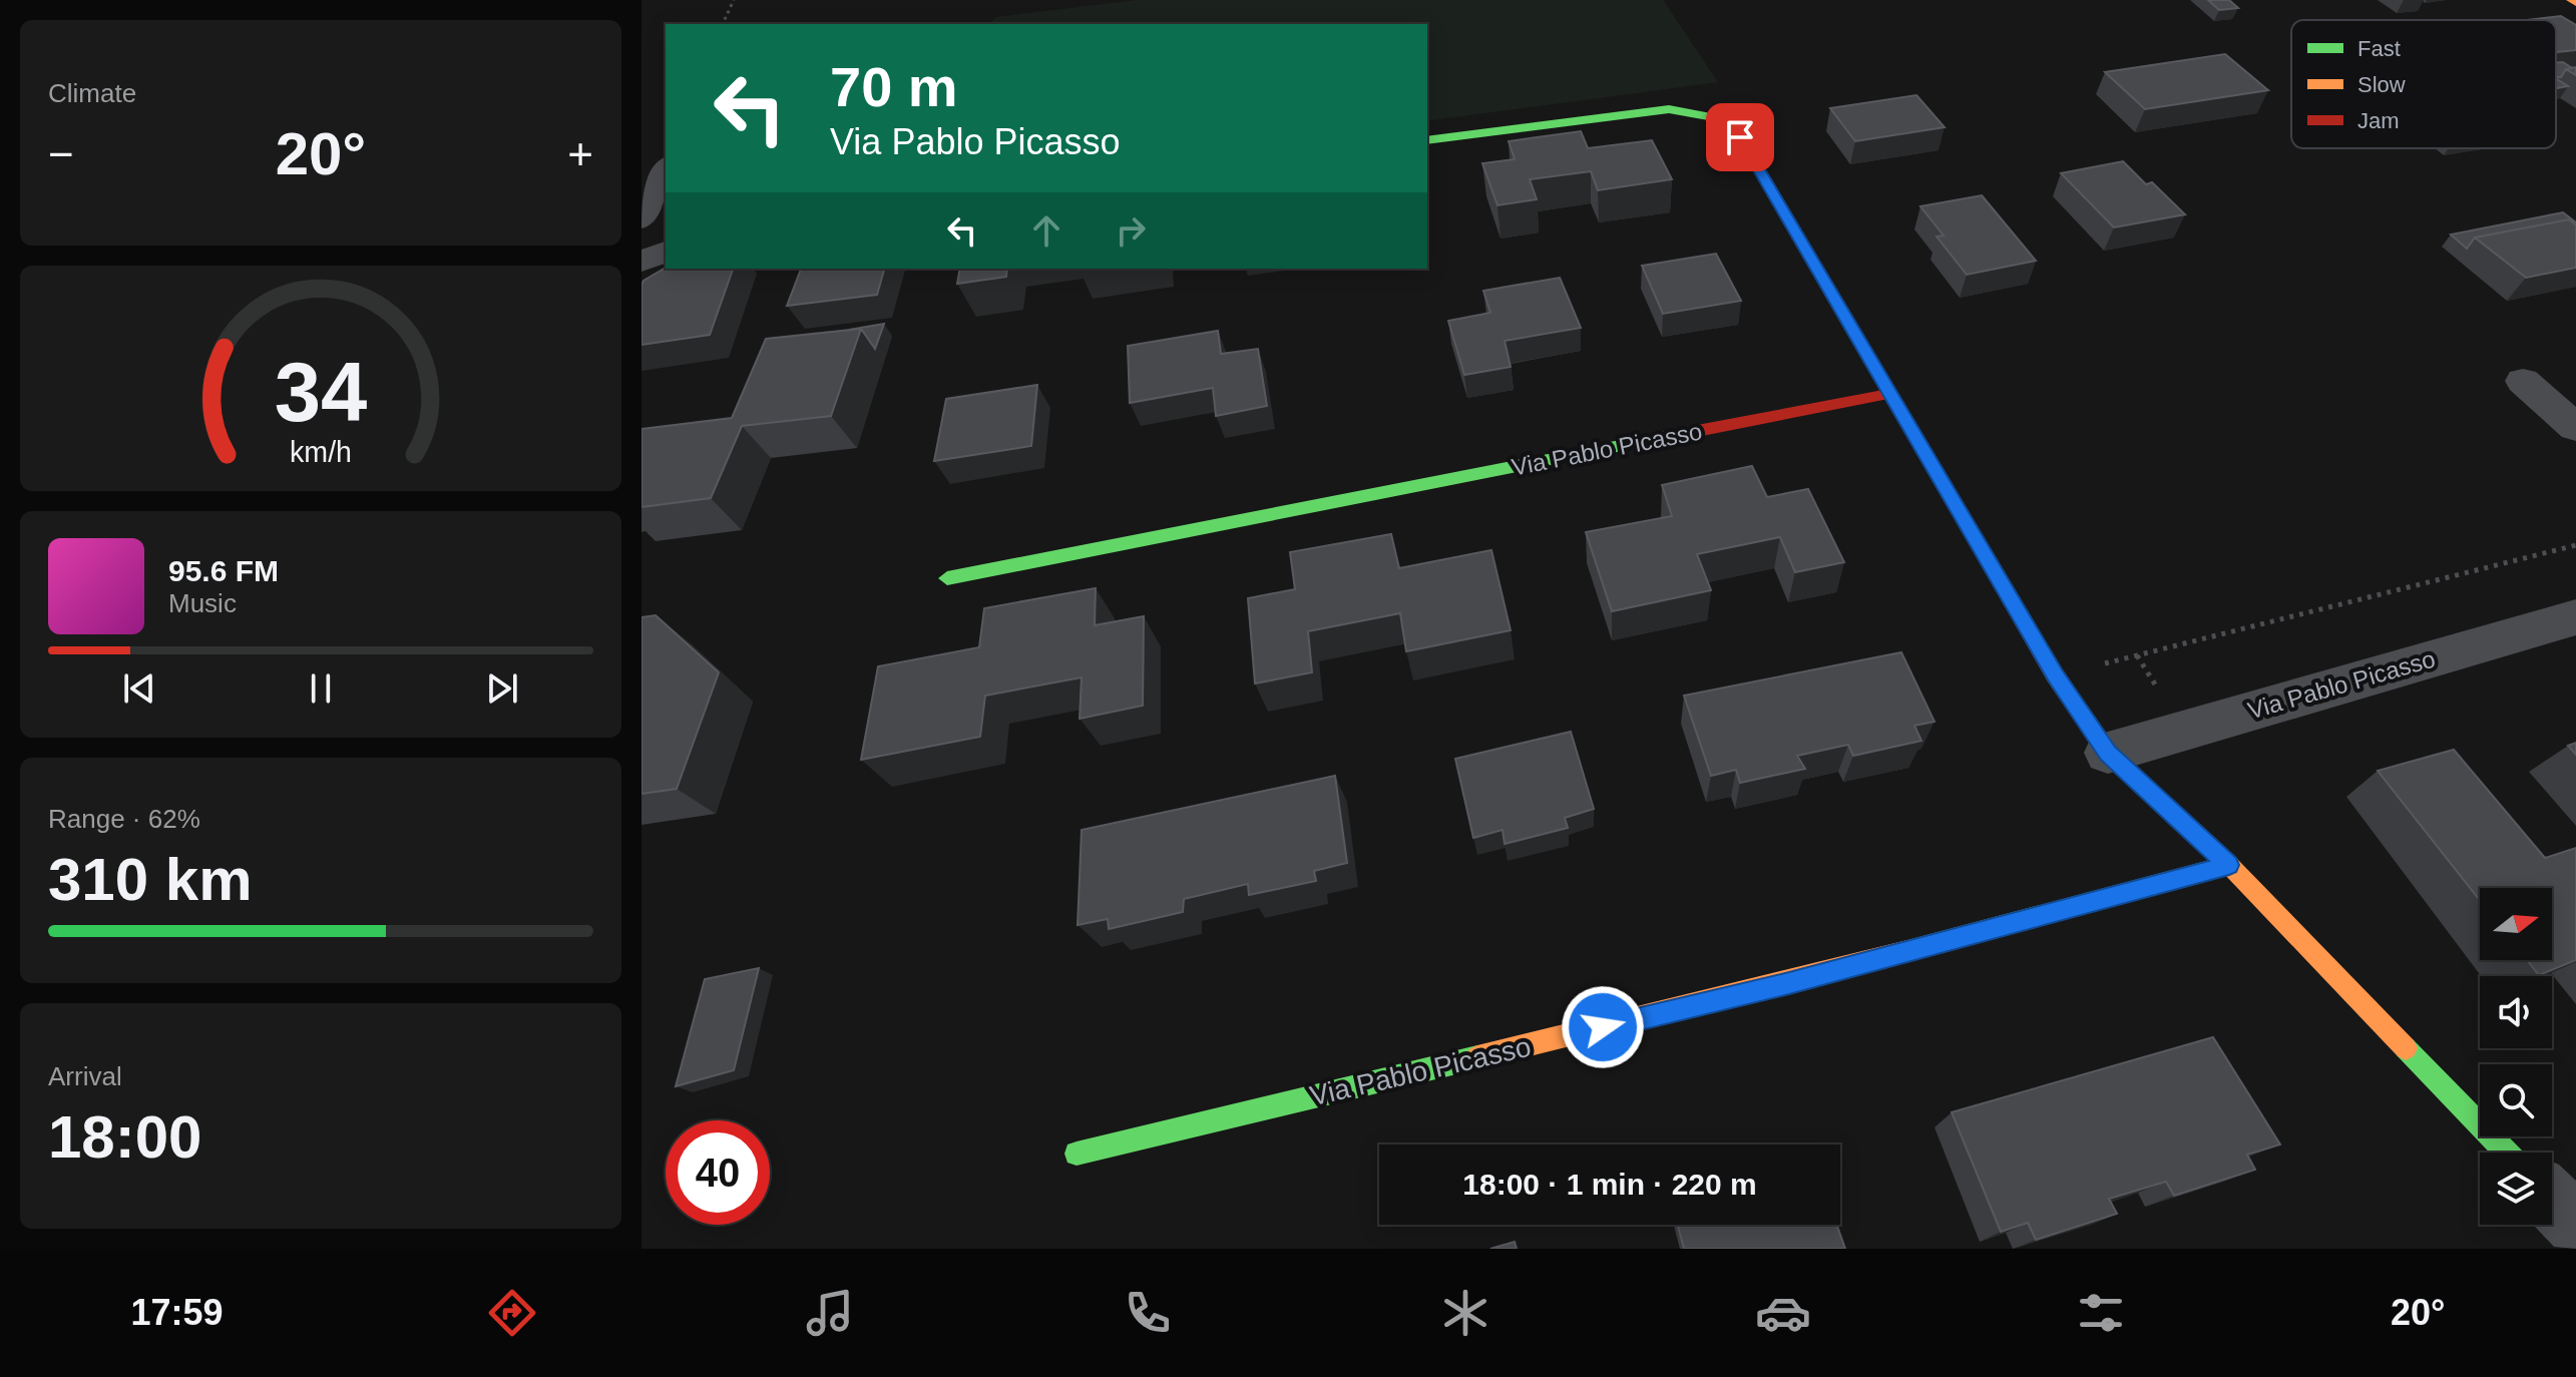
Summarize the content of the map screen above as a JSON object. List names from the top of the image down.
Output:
{
  "streets": {
    "street": ["Via Pablo Picasso"]
  },
  "legend": ["Fast", "Slow", "Jam"],
  "north": "right",
  "page": {
    "tile": [
      "Climate",
      ["Range · 62%", "310 km"],
      ["Arrival", "18:00"]
    ],
    "turn": ["70 m", "Via Pablo Picasso"],
    "heat": ["−", "20°", "+"],
    "song": ["95.6 FM", "Music"],
    "limit": "40",
    "trip": "18:00 · 1 min · 220 m",
    "tabs": ["17:59", "20°"],
    "gauge": ["34", "km/h"]
  }
}
